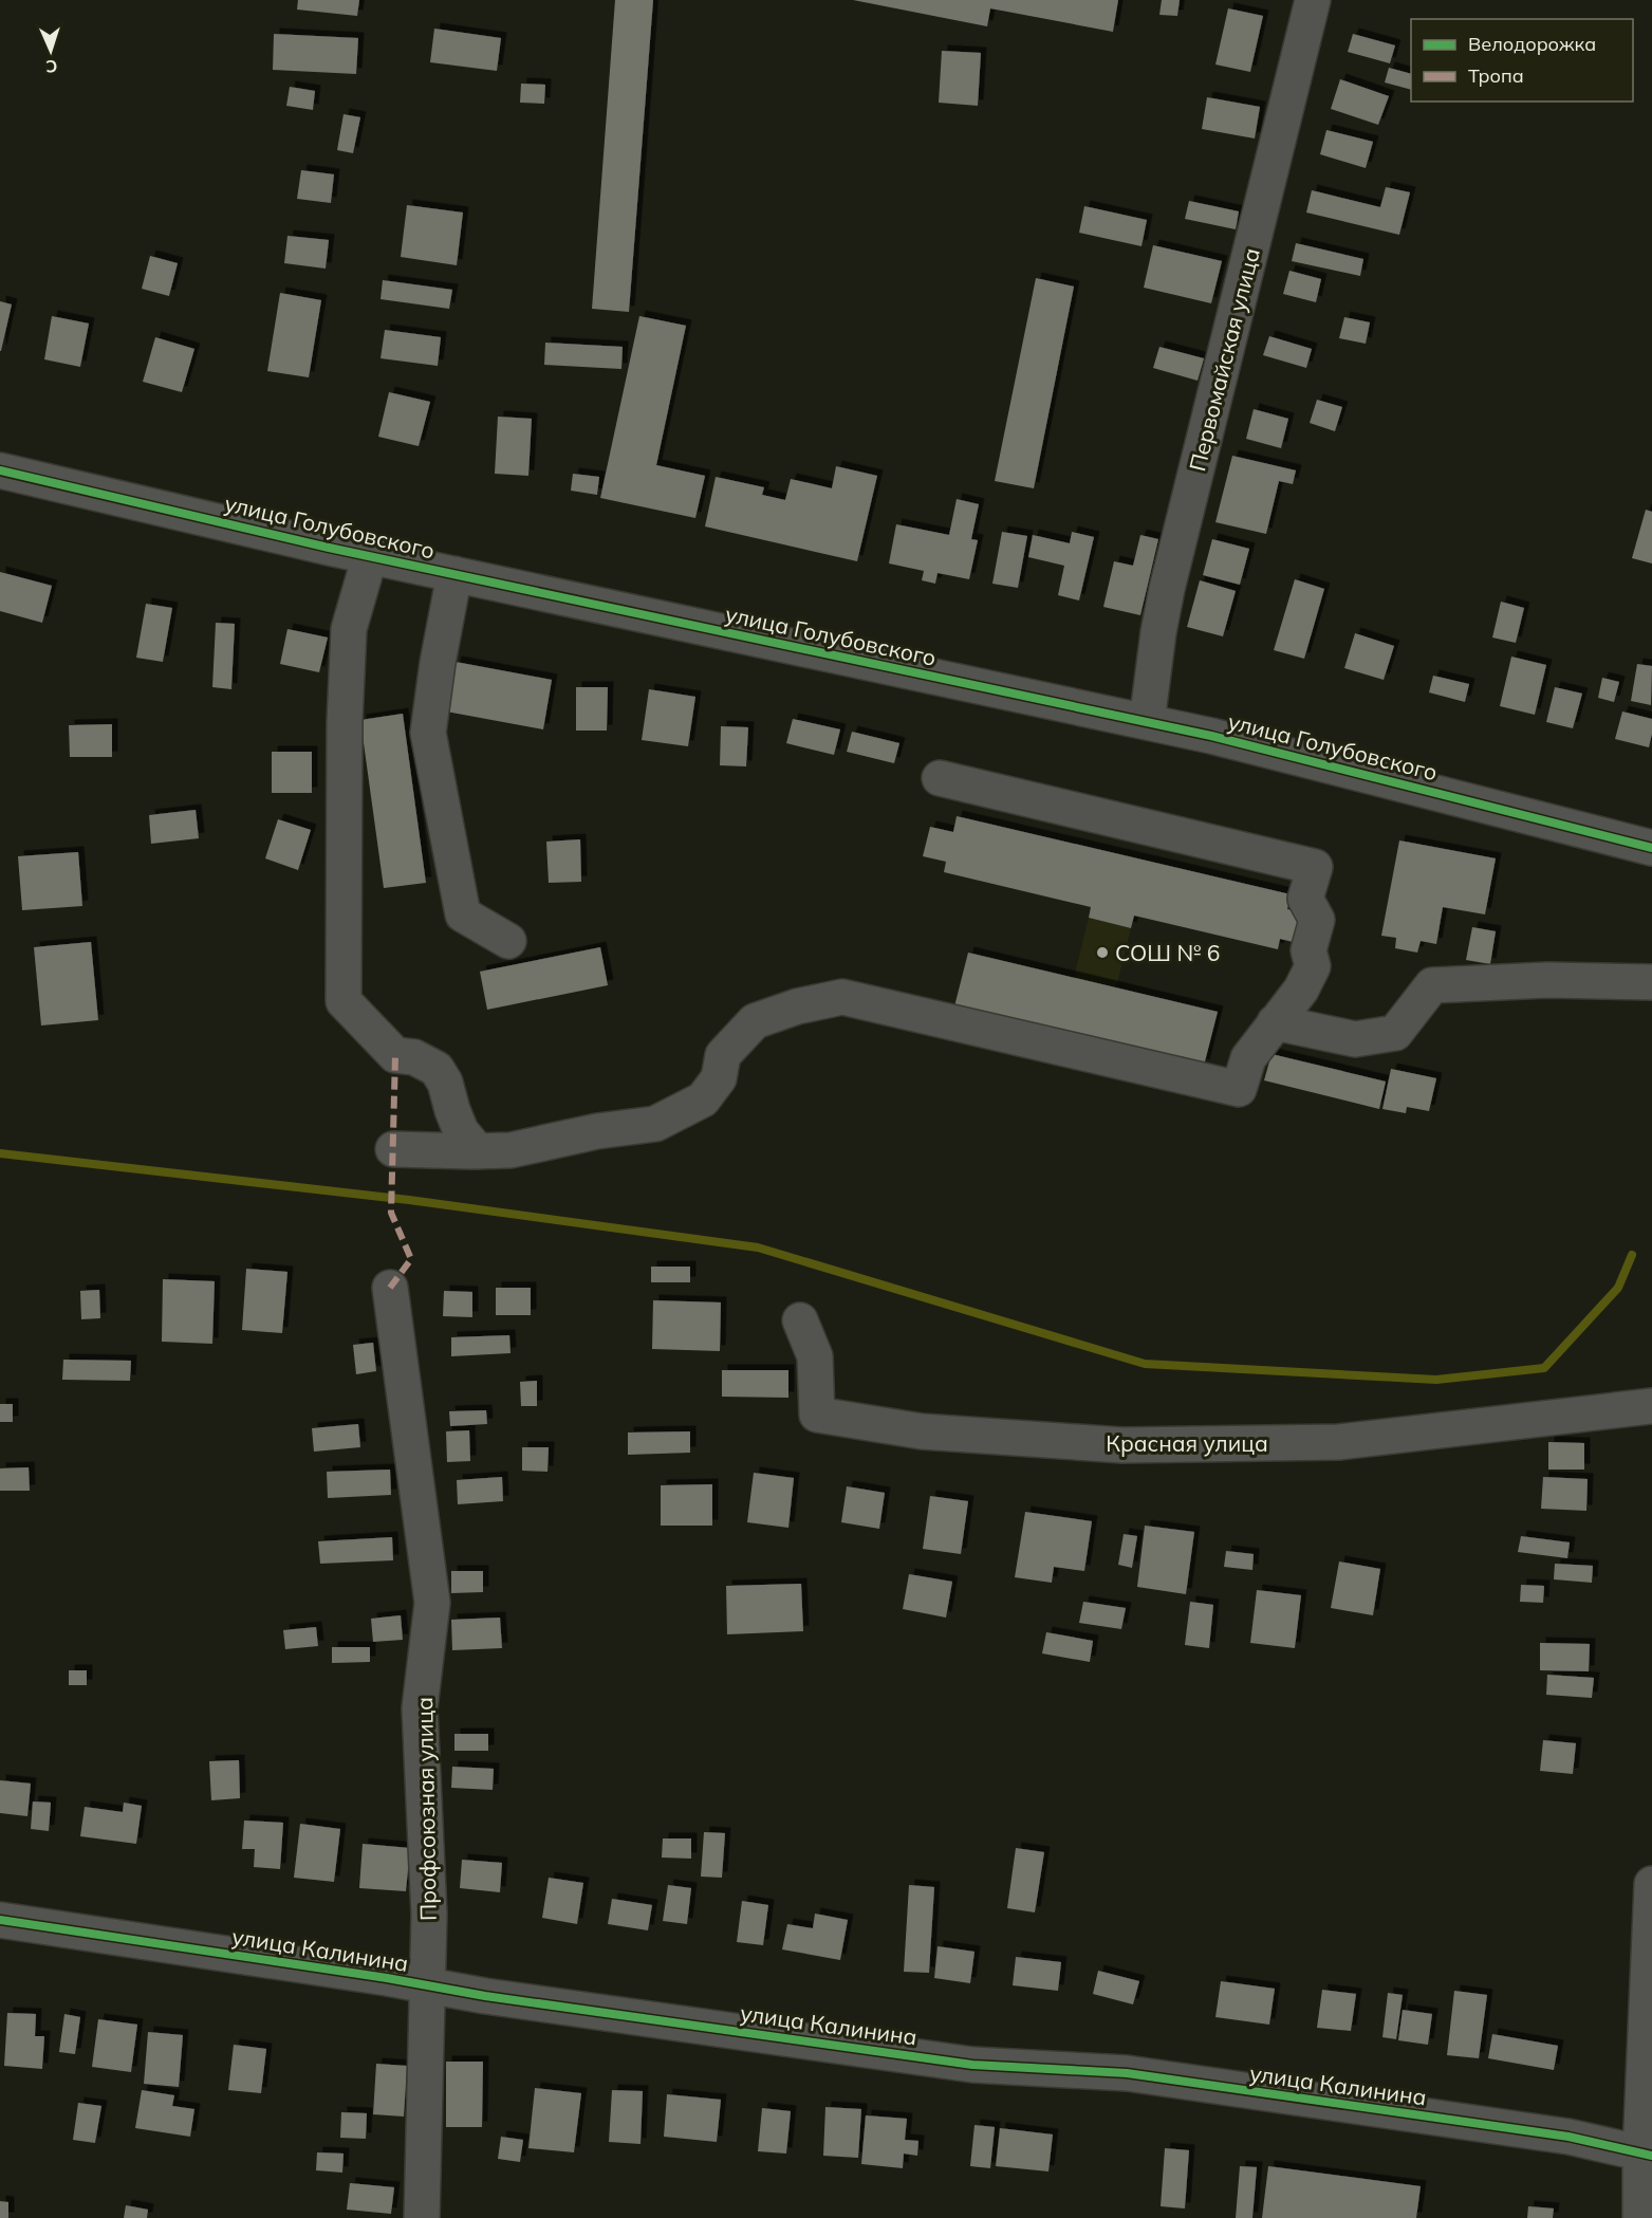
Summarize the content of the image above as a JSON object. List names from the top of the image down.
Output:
{
  "streets": {
    "street": [
      "Первомайская улица",
      "улица Голубовского",
      "Красная улица",
      "Профсоюзная улица",
      "улица Калинина"
    ]
  },
  "crossings": [
    ["Первомайская улица", "улица Голубовского"],
    ["Профсоюзная улица", "улица Калинина"]
  ],
  "places": ["СОШ № 6"],
  "legend": ["Велодорожка", "Тропа"],
  "north": "bottom"
}
